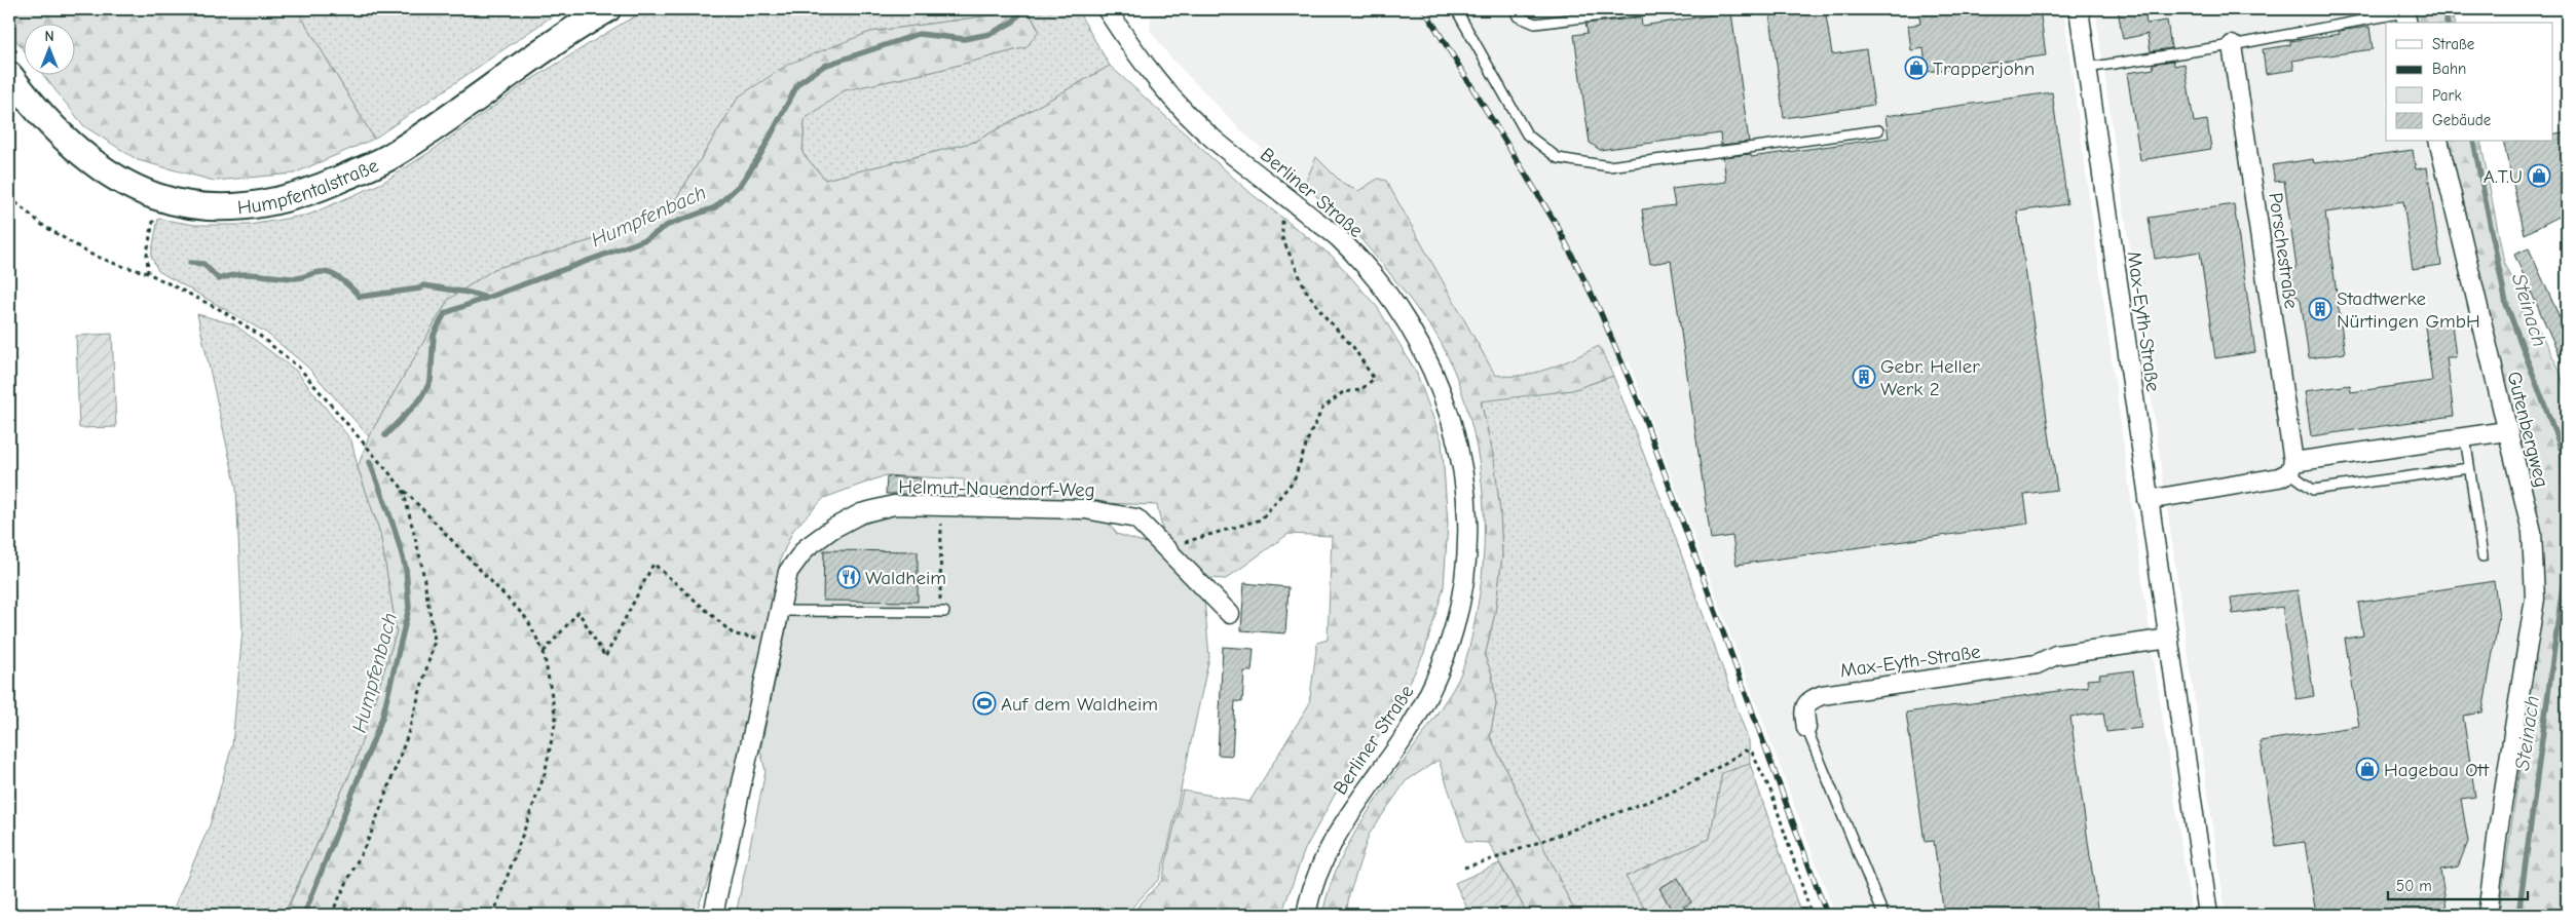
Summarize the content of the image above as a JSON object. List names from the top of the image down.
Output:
{
  "streets": {
    "street": [
      "Humpfentalstraße",
      "Berliner Straße",
      "Porschestraße",
      "Max-Eyth-Straße",
      "Gutenbergweg",
      "Helmut-Nauendorf-Weg"
    ]
  },
  "water": ["Humpfenbach", "Steinach"],
  "places": {
    "shop": ["Trapperjohn", "A.T.U", "Hagebau Ott"],
    "building": ["Stadtwerke Nürtingen GmbH", "Gebr. Heller Werk 2"],
    "restaurant": ["Waldheim"],
    "sports": ["Auf dem Waldheim"]
  },
  "legend": [
    "Straße",
    "Bahn",
    "Park",
    "Gebäude"
  ],
  "scale_bar": "50 m",
  "north": "top"
}
